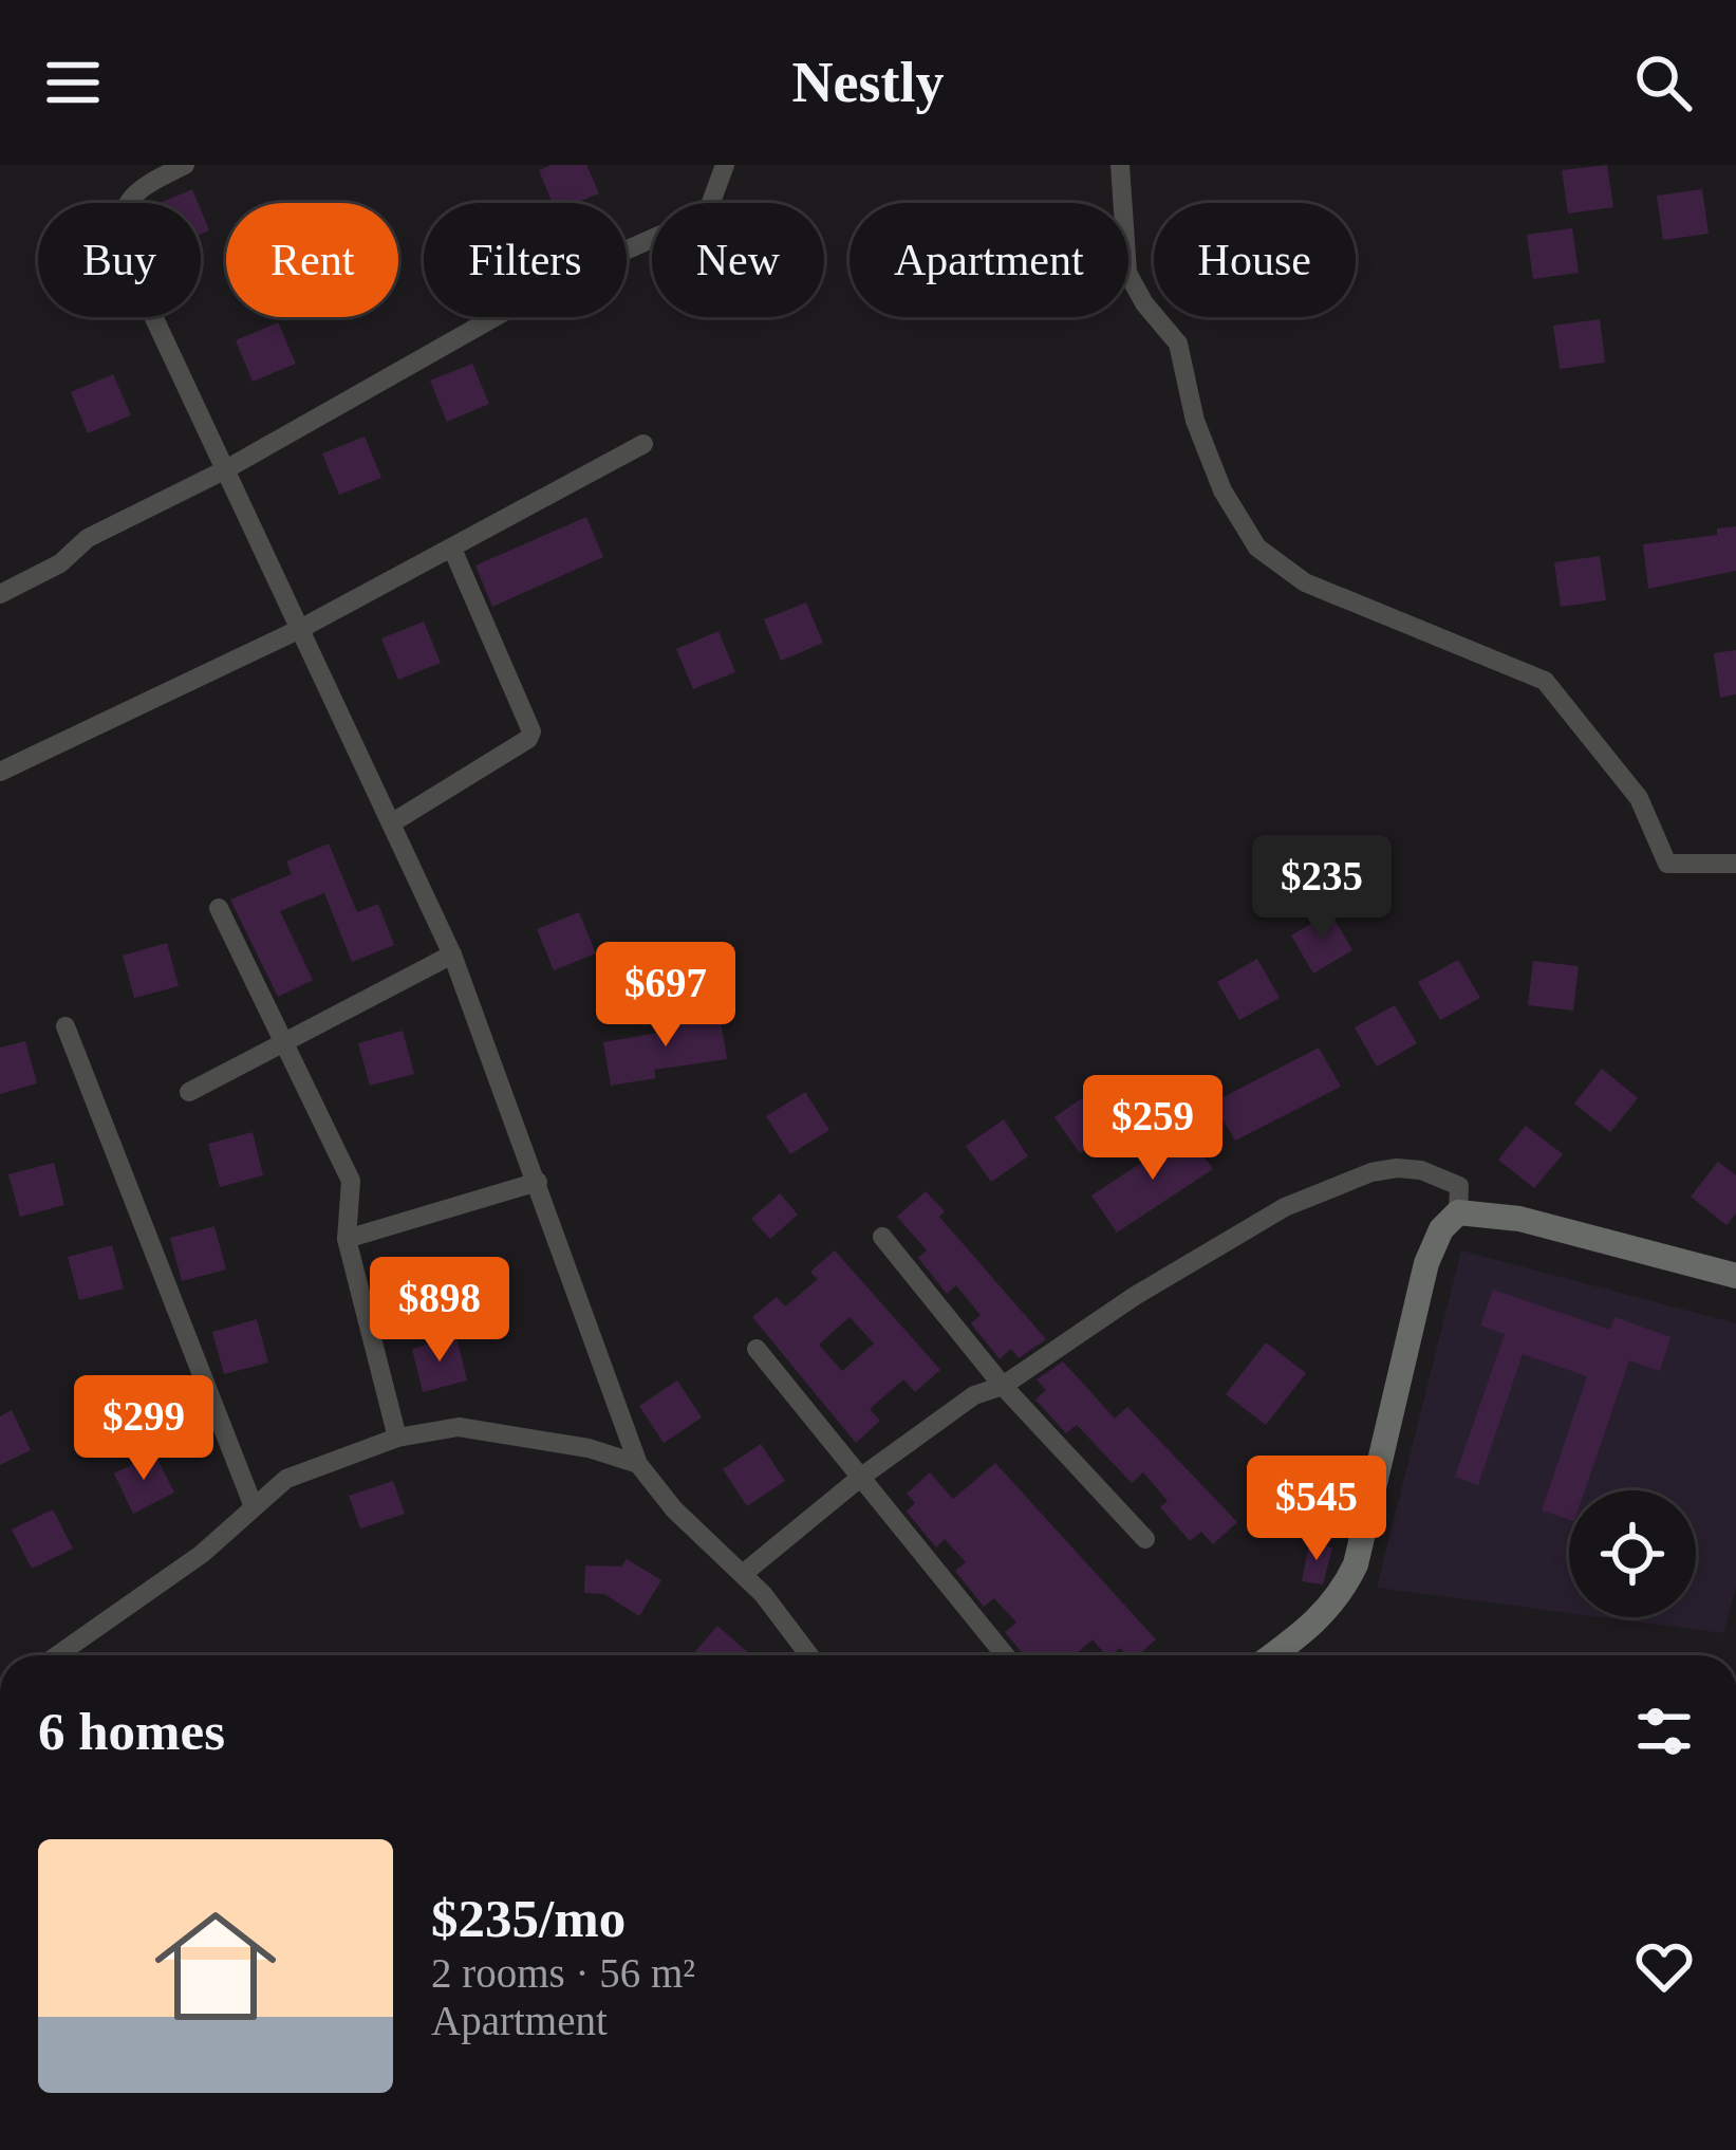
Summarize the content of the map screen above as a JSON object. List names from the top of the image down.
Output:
{
  "page": {
    "header": "Nestly",
    "chip": [
      "Buy",
      "Rent",
      "Filters",
      "New",
      "Apartment",
      "House"
    ],
    "price": [
      "$235",
      "$697",
      "$259",
      "$898",
      "$299",
      "$545"
    ],
    "heading": "6 homes",
    "list": [
      {
        "name": "$235/mo",
        "note": "2 rooms · 56 m² · Apartment"
      }
    ]
  }
}
